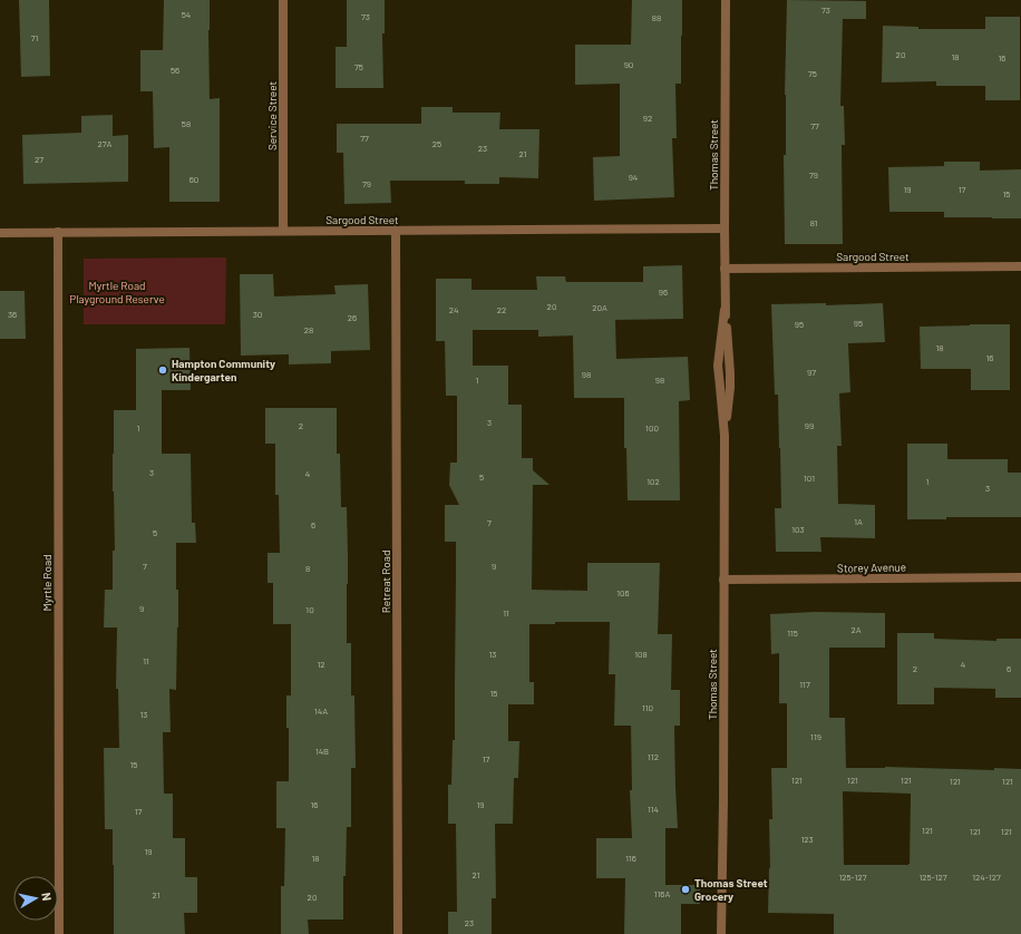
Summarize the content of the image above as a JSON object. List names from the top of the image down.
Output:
{
  "streets": {
    "street": [
      "Service Street",
      "Thomas Street",
      "Sargood Street",
      "Storey Avenue",
      "Retreat Road",
      "Myrtle Road"
    ]
  },
  "crossings": [
    ["Service Street", "Sargood Street"],
    ["Thomas Street", "Sargood Street"],
    ["Thomas Street", "Storey Avenue"],
    ["Sargood Street", "Retreat Road"],
    ["Sargood Street", "Myrtle Road"]
  ],
  "parks": ["Myrtle Road Playground Reserve"],
  "places": ["Hampton Community Kindergarten", "Thomas Street Grocery"],
  "house_numbers": [
    "73",
    "54",
    "73",
    "88",
    "71",
    "20",
    "18",
    "16",
    "90",
    "75",
    "56",
    "75",
    "92",
    "58",
    "77",
    "77",
    "27A",
    "25",
    "23",
    "21",
    "27",
    "79",
    "94",
    "60",
    "79",
    "19",
    "17",
    "15",
    "81",
    "96",
    "20",
    "20A",
    "24",
    "22",
    "36",
    "30",
    "26",
    "95",
    "95",
    "28",
    "18",
    "16",
    "97",
    "98",
    "1",
    "98",
    "3",
    "2",
    "99",
    "1",
    "100",
    "3",
    "4",
    "5",
    "101",
    "102",
    "1",
    "3",
    "1A",
    "7",
    "6",
    "103",
    "5",
    "7",
    "9",
    "8",
    "106",
    "9",
    "10",
    "11",
    "2A",
    "115",
    "13",
    "108",
    "11",
    "12",
    "4",
    "2",
    "6",
    "117",
    "15",
    "110",
    "14A",
    "13",
    "119",
    "14B",
    "112",
    "17",
    "15",
    "121",
    "121",
    "121",
    "121",
    "121",
    "16",
    "19",
    "114",
    "17",
    "121",
    "121",
    "121",
    "123",
    "19",
    "18",
    "116",
    "21",
    "125-127",
    "125-127",
    "124-127",
    "116A",
    "21",
    "20",
    "23"
  ],
  "north": "right"
}
